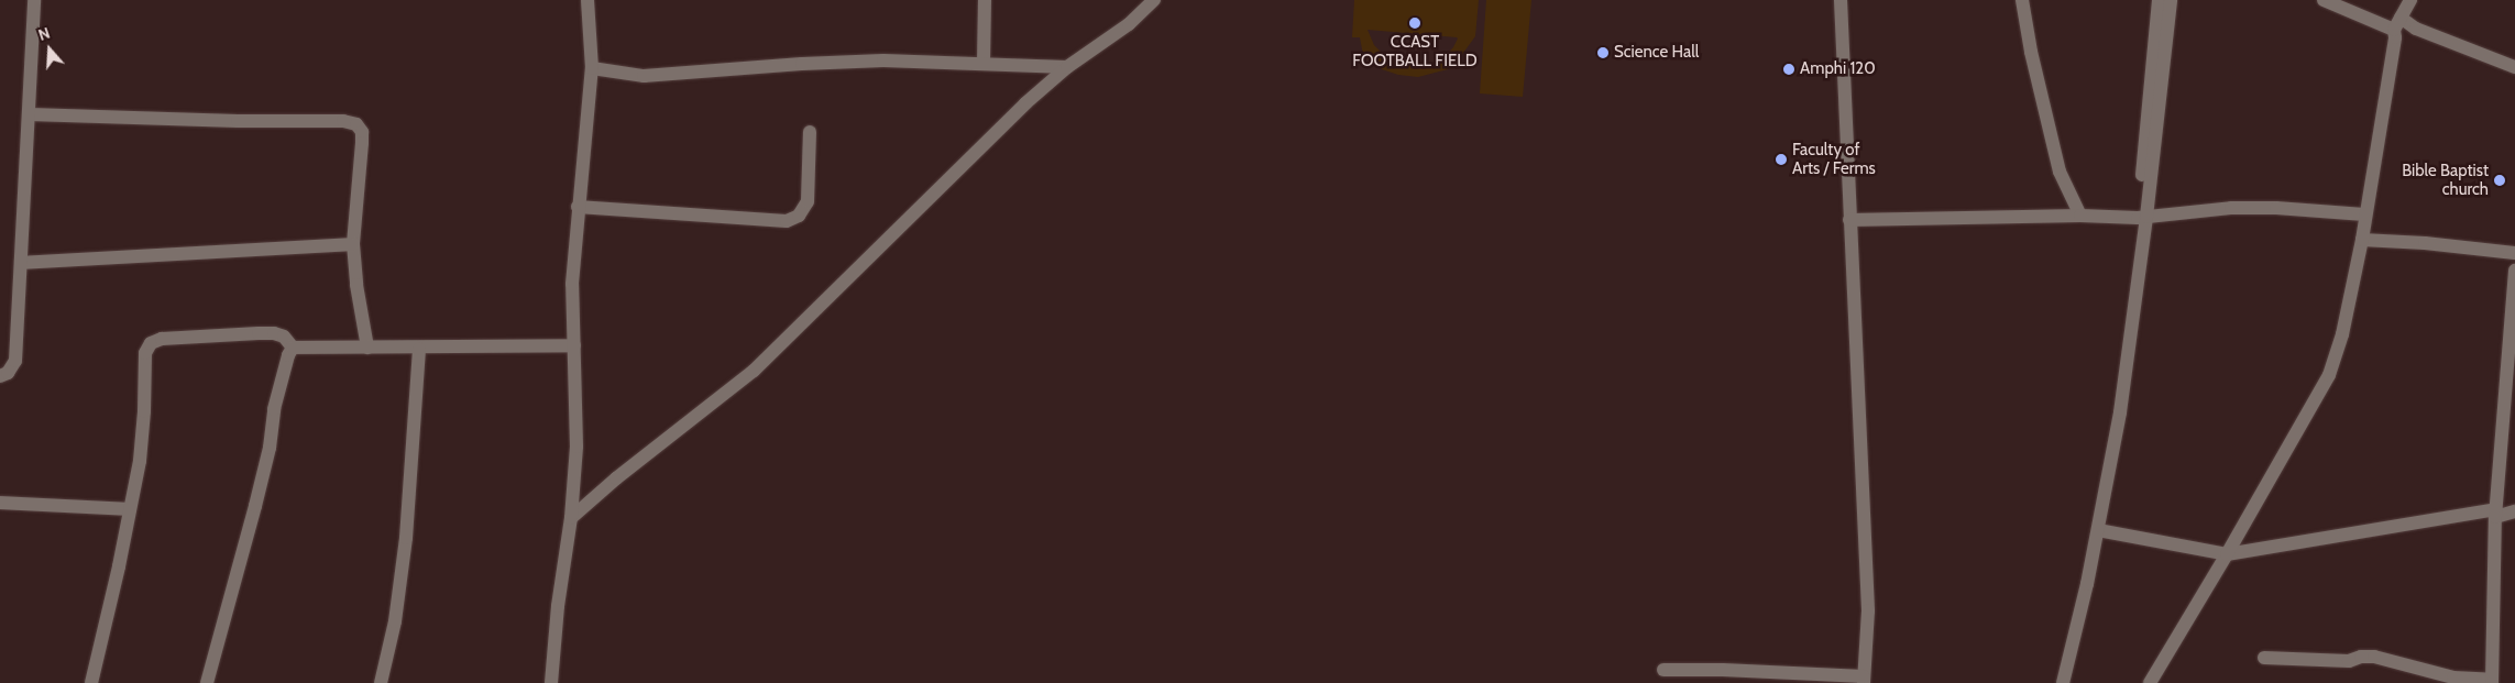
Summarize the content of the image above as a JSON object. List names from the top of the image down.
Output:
{
  "places": [
    "CCAST FOOTBALL FIELD",
    "Science Hall",
    "Amphi 120",
    "Faculty of Arts / Ferms",
    "Bible Baptist church"
  ],
  "north": "top"
}
